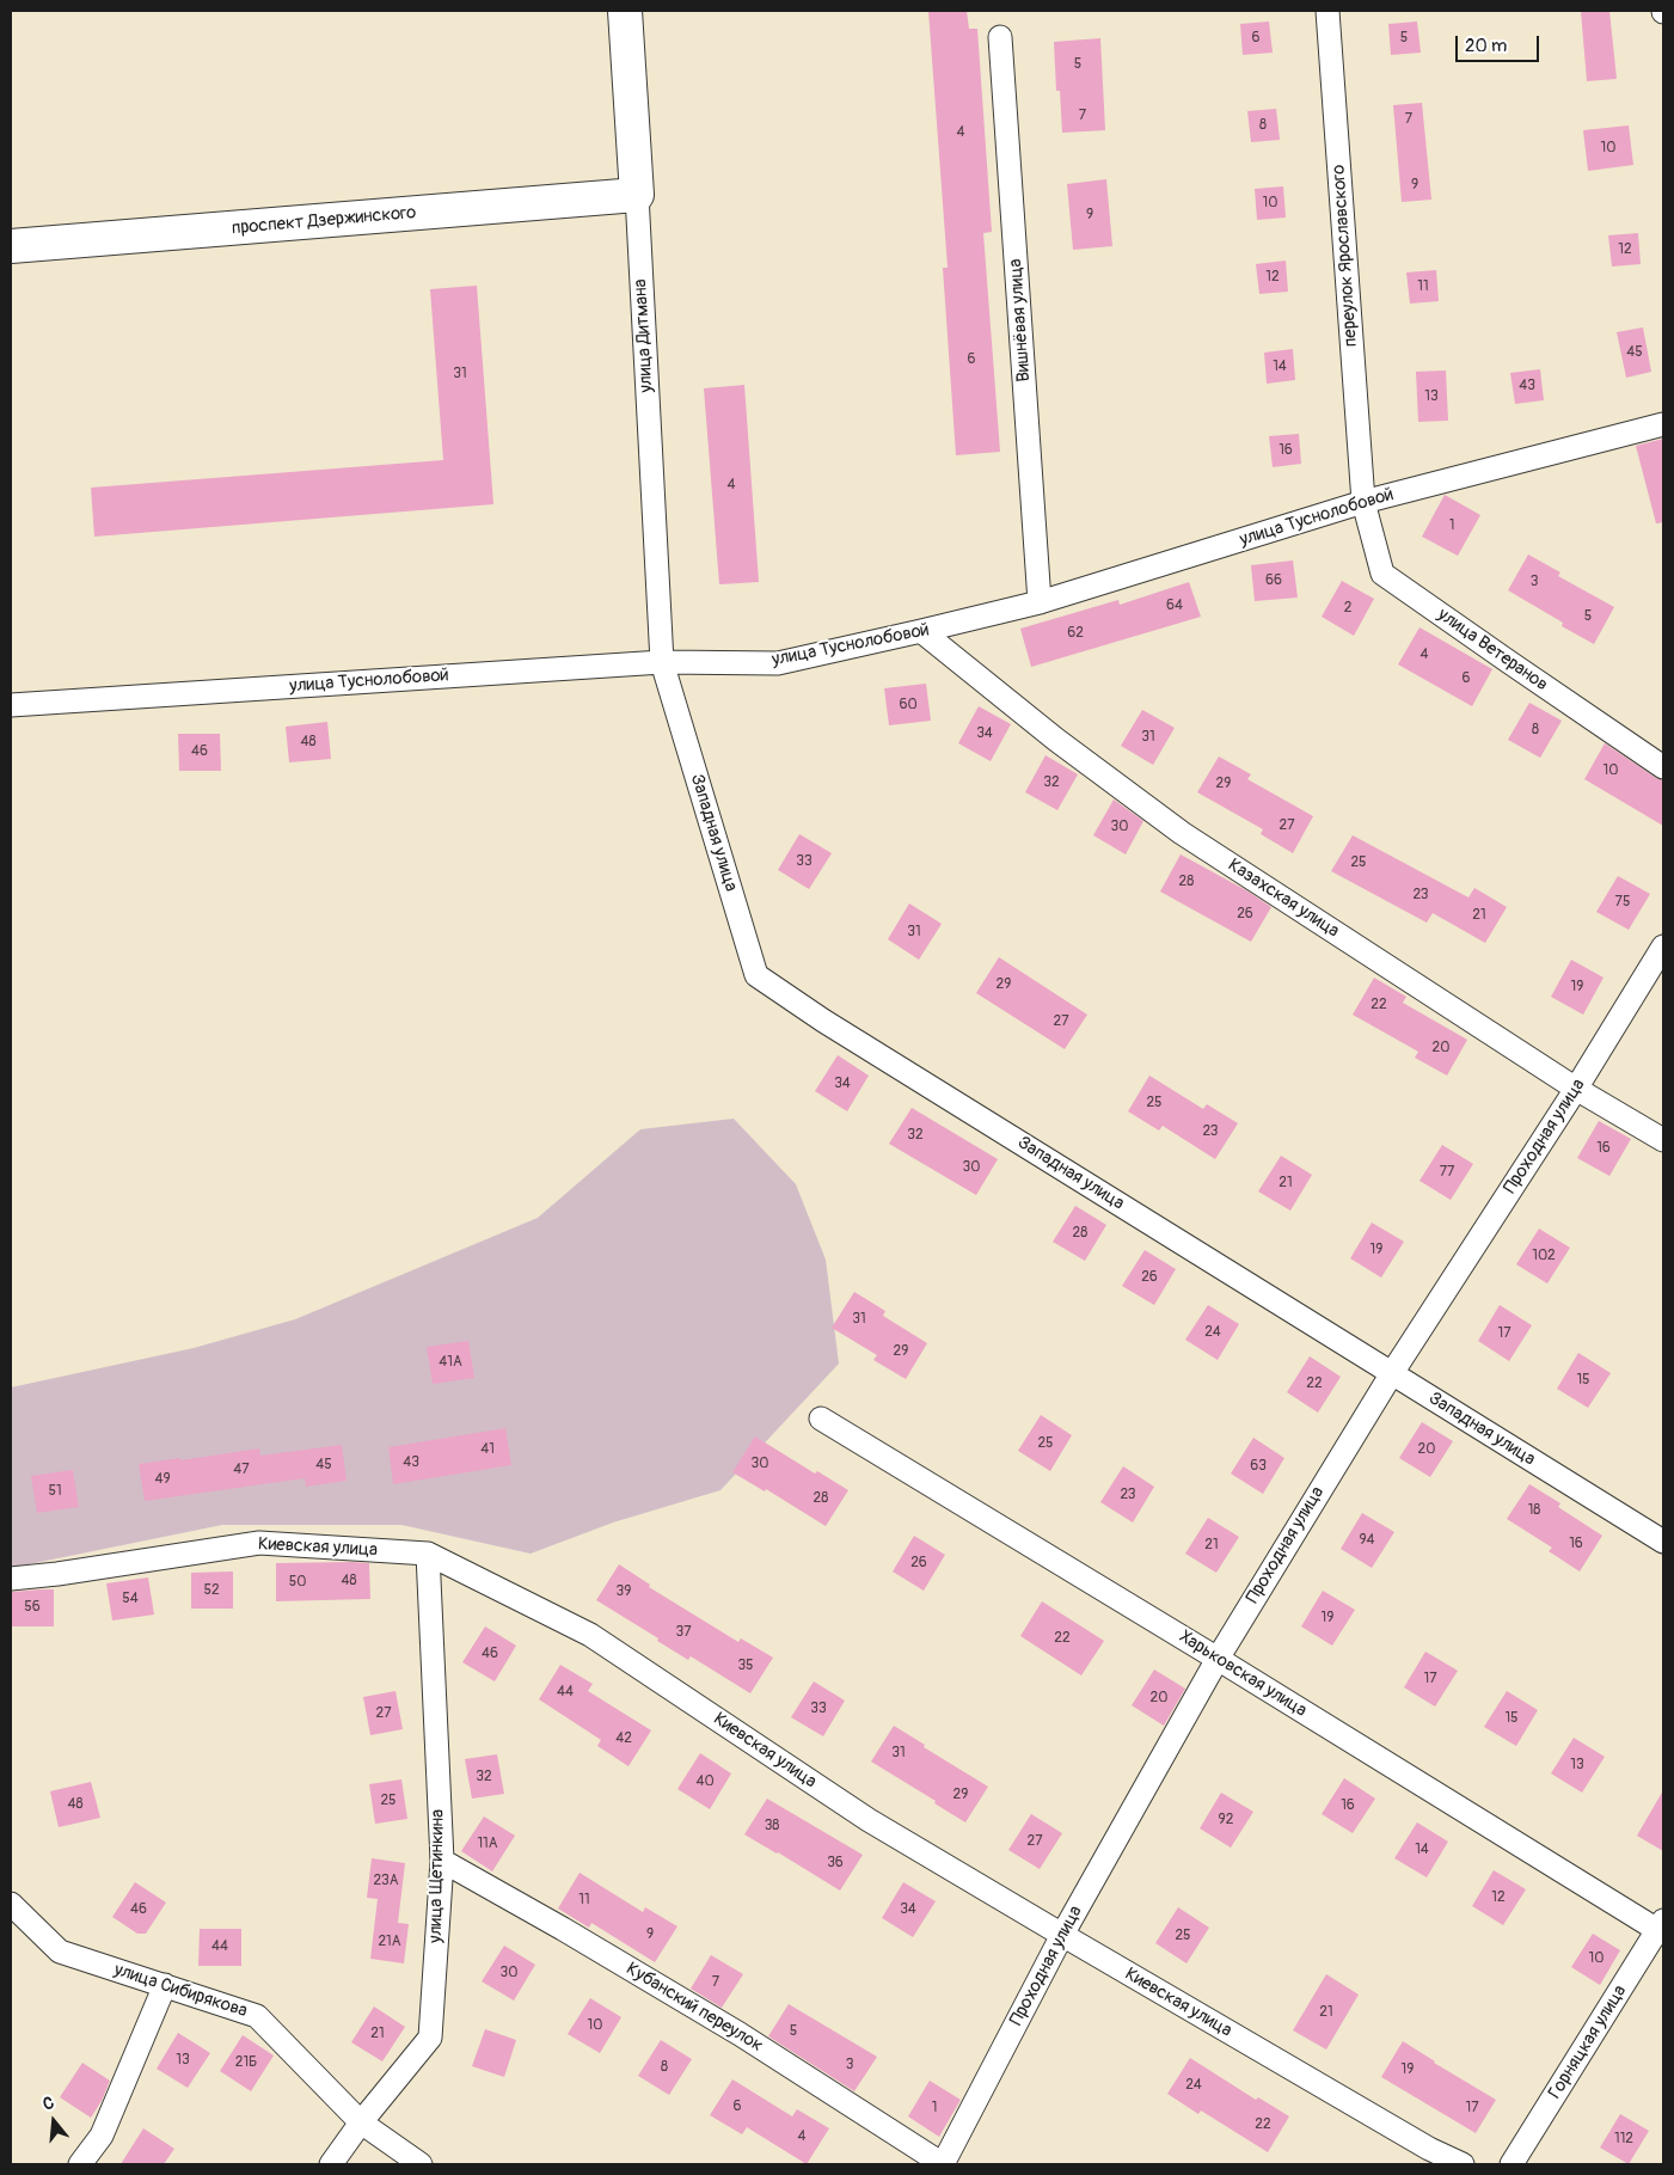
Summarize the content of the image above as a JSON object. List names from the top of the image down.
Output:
{
  "streets": {
    "street": [
      "проспект Дзержинского",
      "переулок Ярославского",
      "Вишнёвая улица",
      "улица Дитмана",
      "улица Туснолобовой",
      "улица Ветеранов",
      "Западная улица",
      "Казахская улица",
      "Проходная улица",
      "Киевская улица",
      "Харьковская улица",
      "улица Щетинкина",
      "улица Сибирякова",
      "Кубанский переулок",
      "Горняцкая улица"
    ]
  },
  "crossings": [
    ["проспект Дзержинского", "улица Дитмана"],
    ["переулок Ярославского", "улица Туснолобовой"],
    ["переулок Ярославского", "улица Ветеранов"],
    ["Вишнёвая улица", "улица Туснолобовой"],
    ["улица Дитмана", "улица Туснолобовой"],
    ["улица Дитмана", "Западная улица"],
    ["улица Туснолобовой", "улица Ветеранов"],
    ["улица Туснолобовой", "Западная улица"],
    ["улица Туснолобовой", "Казахская улица"],
    ["Западная улица", "Проходная улица"],
    ["Казахская улица", "Проходная улица"],
    ["Проходная улица", "Киевская улица"],
    ["Проходная улица", "Харьковская улица"],
    ["Проходная улица", "Кубанский переулок"],
    ["Киевская улица", "улица Щетинкина"],
    ["Харьковская улица", "Горняцкая улица"],
    ["улица Щетинкина", "улица Сибирякова"],
    ["улица Щетинкина", "Кубанский переулок"]
  ],
  "house_numbers": [
    "6",
    "5",
    "5",
    "7",
    "7",
    "8",
    "4",
    "10",
    "9",
    "10",
    "9",
    "12",
    "12",
    "11",
    "45",
    "6",
    "14",
    "31",
    "43",
    "13",
    "16",
    "4",
    "1",
    "66",
    "3",
    "64",
    "2",
    "5",
    "62",
    "4",
    "6",
    "60",
    "8",
    "34",
    "31",
    "48",
    "46",
    "10",
    "32",
    "29",
    "27",
    "30",
    "33",
    "25",
    "28",
    "23",
    "75",
    "26",
    "21",
    "31",
    "29",
    "19",
    "22",
    "27",
    "20",
    "34",
    "25",
    "23",
    "32",
    "16",
    "30",
    "77",
    "21",
    "28",
    "19",
    "102",
    "26",
    "31",
    "24",
    "17",
    "29",
    "41А",
    "15",
    "22",
    "25",
    "41",
    "20",
    "43",
    "30",
    "45",
    "63",
    "47",
    "49",
    "51",
    "23",
    "28",
    "18",
    "94",
    "16",
    "21",
    "26",
    "48",
    "50",
    "52",
    "39",
    "54",
    "56",
    "19",
    "37",
    "22",
    "46",
    "35",
    "17",
    "44",
    "20",
    "33",
    "27",
    "15",
    "42",
    "31",
    "13",
    "32",
    "40",
    "29",
    "25",
    "48",
    "16",
    "92",
    "38",
    "27",
    "11А",
    "14",
    "36",
    "23А",
    "12",
    "11",
    "46",
    "34",
    "9",
    "25",
    "21А",
    "44",
    "10",
    "30",
    "7",
    "21",
    "10",
    "5",
    "21",
    "13",
    "21Б",
    "3",
    "8",
    "19",
    "24",
    "6",
    "1",
    "17",
    "22",
    "4",
    "112"
  ],
  "scale_bar": "20 m",
  "north": "top"
}
